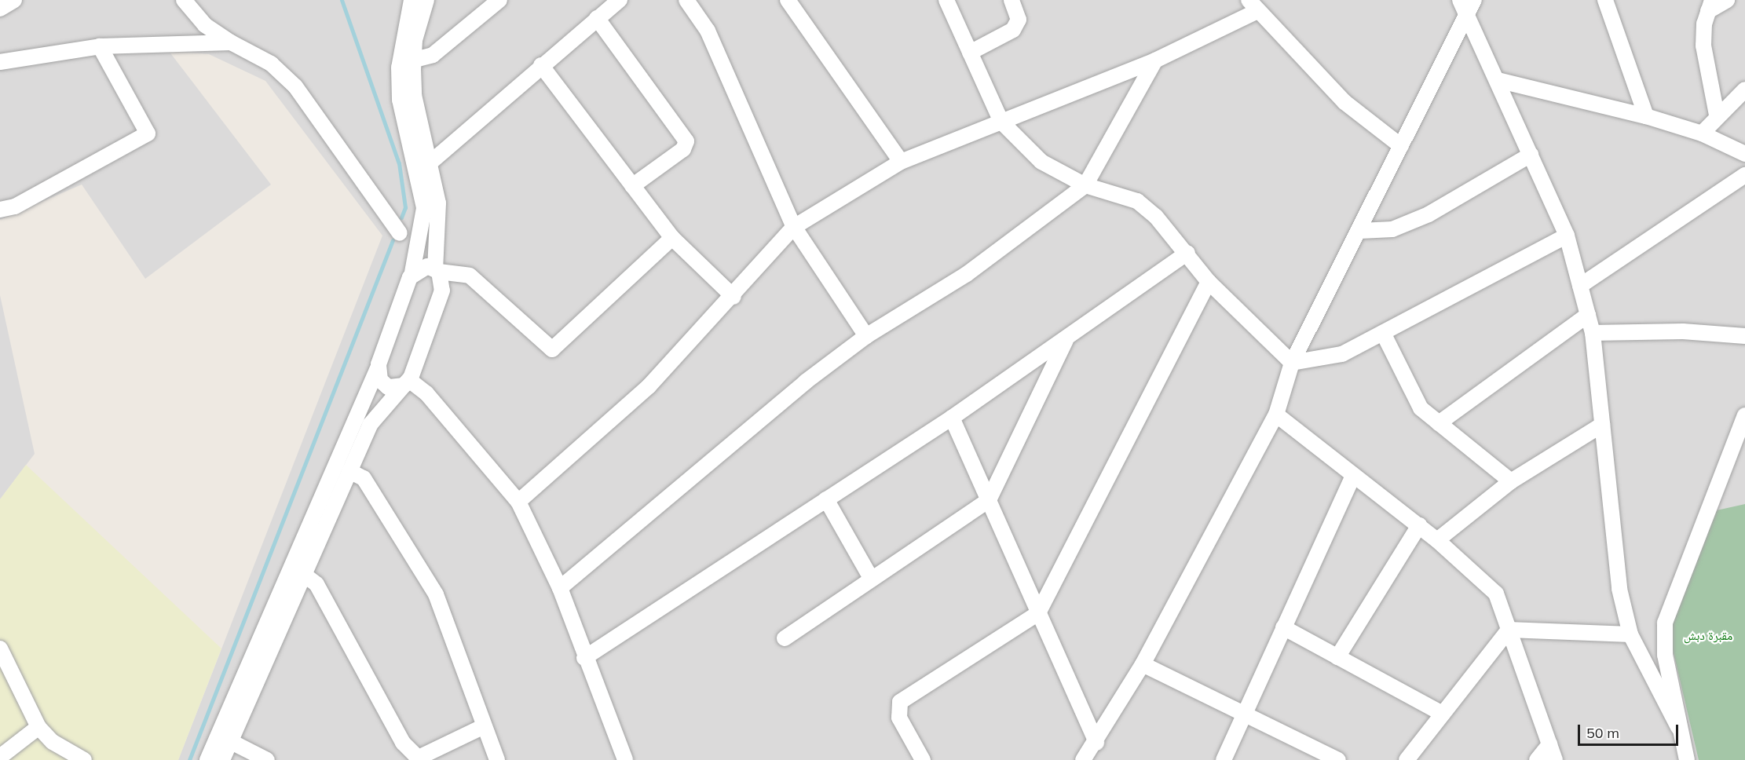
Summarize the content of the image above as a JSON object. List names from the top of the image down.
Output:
{
  "parks": ["مقبرة دبش"],
  "scale_bar": "50 m"
}
